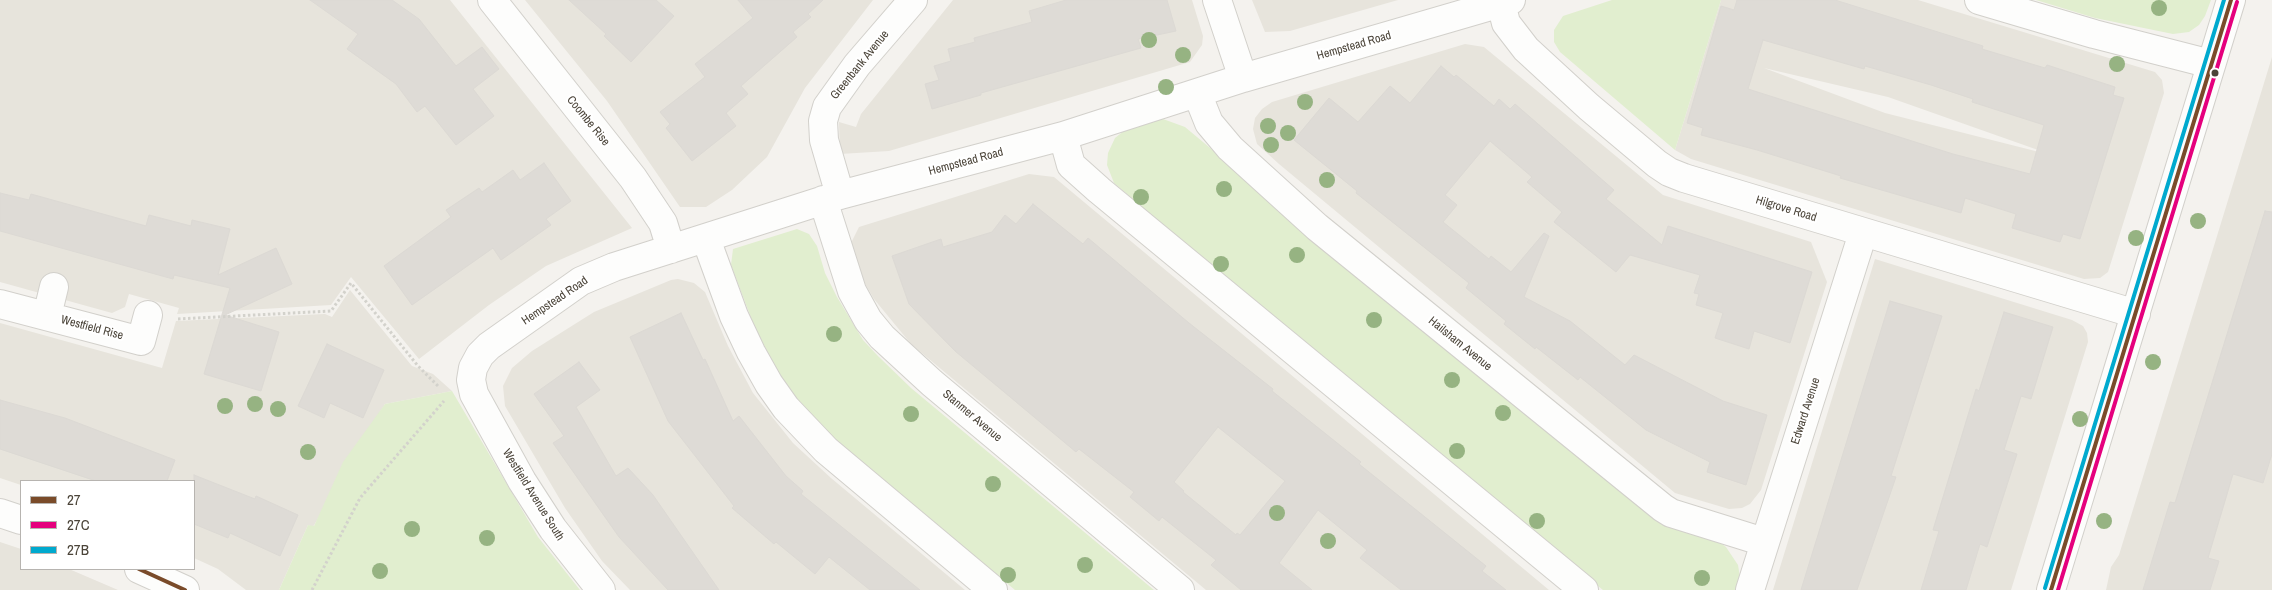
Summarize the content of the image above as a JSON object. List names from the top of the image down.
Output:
{
  "streets": {
    "street": [
      "Hempstead Road",
      "Greenbank Avenue",
      "Coombe Rise",
      "Hilgrove Road",
      "Westfield Rise",
      "Hailsham Avenue",
      "Edward Avenue",
      "Stanmer Avenue",
      "Westfield Avenue South"
    ]
  },
  "crossings": [
    ["Hempstead Road", "Greenbank Avenue"],
    ["Hempstead Road", "Coombe Rise"],
    ["Hempstead Road", "Hilgrove Road"],
    ["Hempstead Road", "Hailsham Avenue"],
    ["Hempstead Road", "Stanmer Avenue"],
    ["Hempstead Road", "Westfield Avenue South"],
    ["Greenbank Avenue", "Stanmer Avenue"],
    ["Hilgrove Road", "Edward Avenue"],
    ["Hailsham Avenue", "Edward Avenue"]
  ],
  "lines": ["transit line 27", "transit line 27B", "transit line 27C"],
  "legend": ["27", "27C", "27B"]
}
